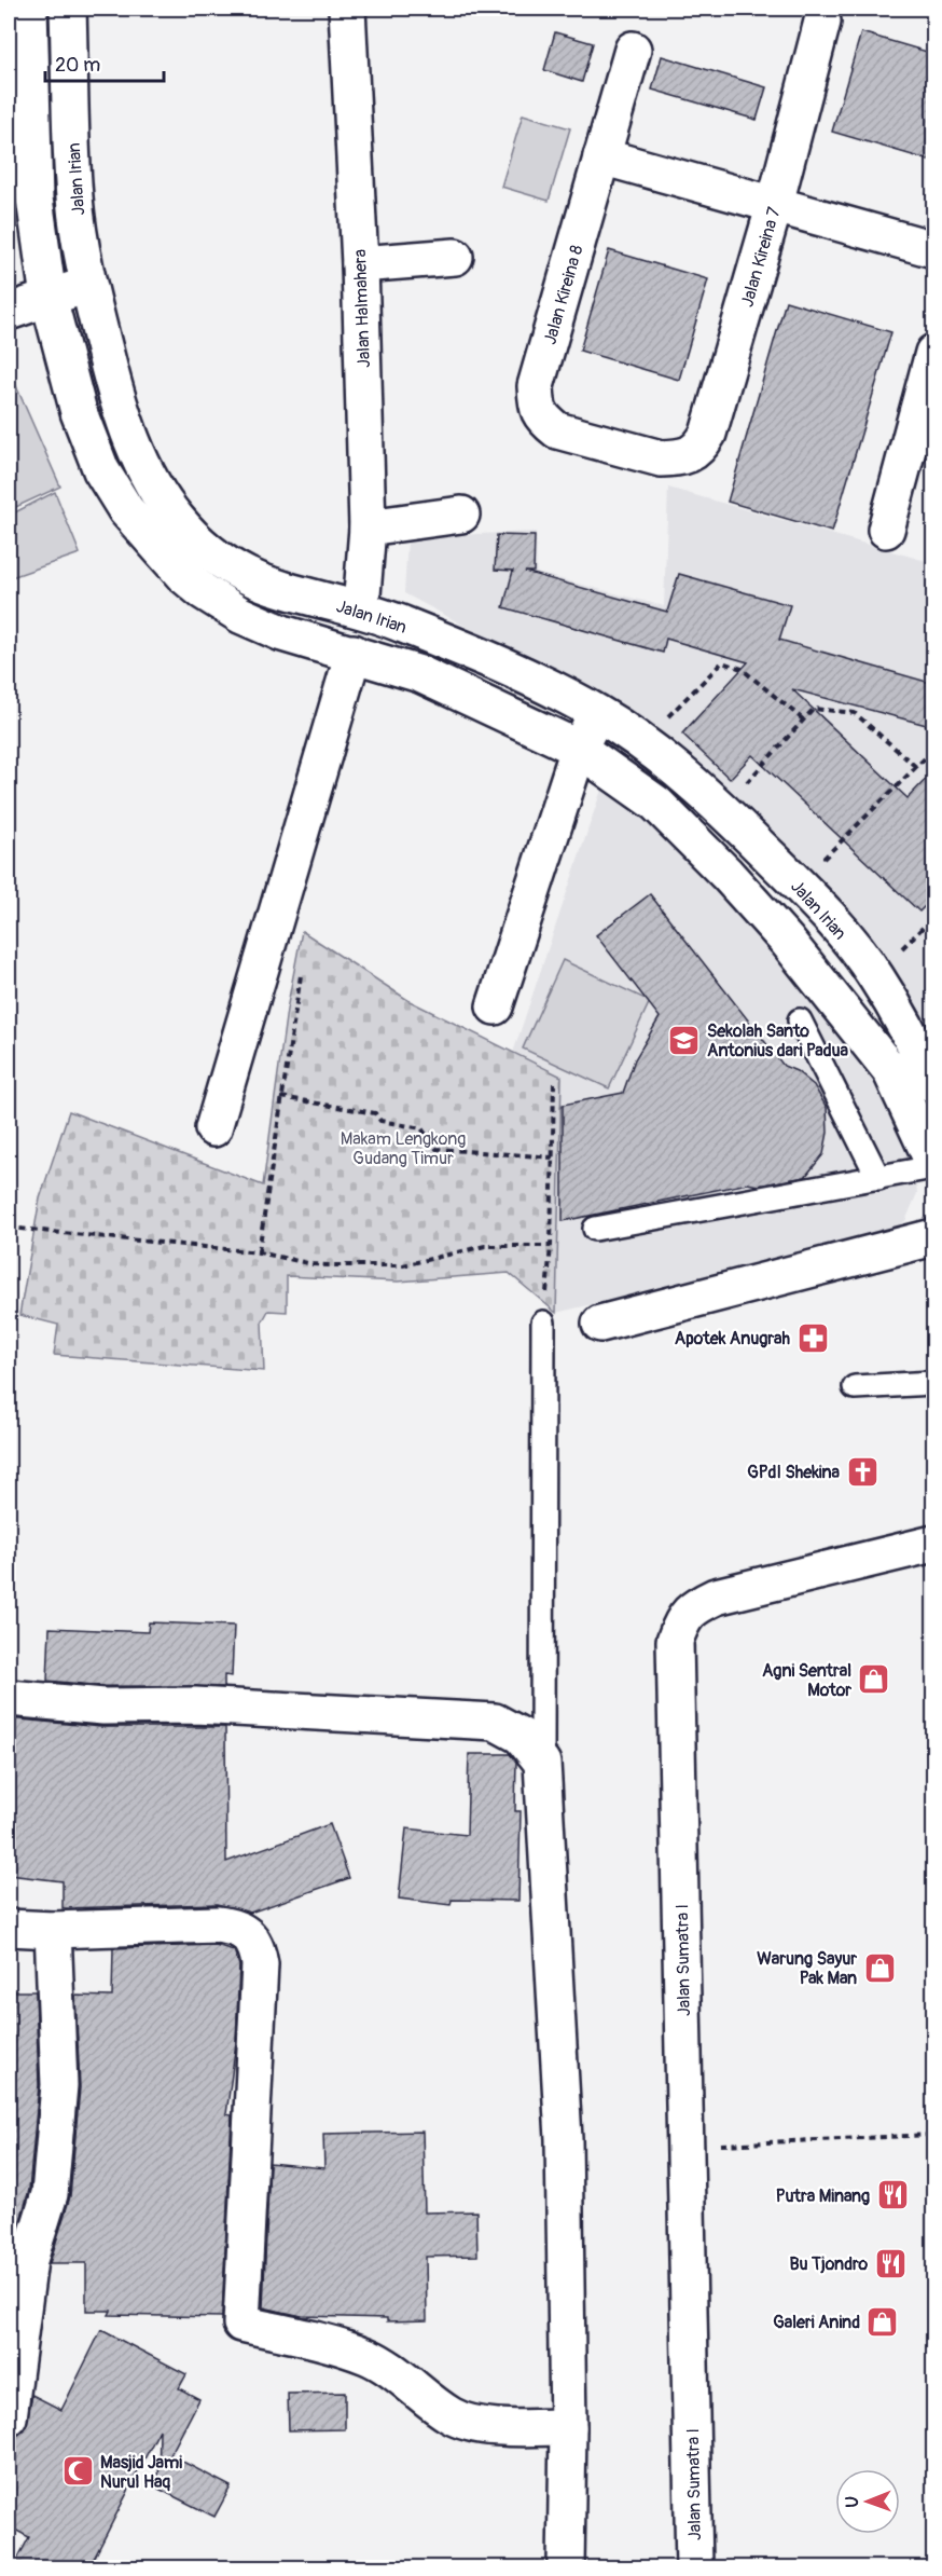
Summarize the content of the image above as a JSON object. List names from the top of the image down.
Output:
{
  "streets": {
    "street": [
      "Jalan Irian",
      "Jalan Kireina 7",
      "Jalan Kireina 8",
      "Jalan Halmahera",
      "Jalan Sumatra I"
    ]
  },
  "crossings": [
    ["Jalan Irian", "Jalan Halmahera"],
    ["Jalan Kireina 7", "Jalan Kireina 8"]
  ],
  "parks": ["Makam Lengkong Gudang Timur"],
  "places": {
    "school or university": ["Sekolah Santo Antonius dari Padua"],
    "pharmacy": ["Apotek Anugrah"],
    "church": ["GPdI Shekina"],
    "shop": ["Agni Sentral Motor", "Warung Sayur Pak Man", "Galeri Anind"],
    "restaurant": ["Putra Minang", "Bu Tjondro"],
    "mosque": ["Masjid Jami Nurul Haq"]
  },
  "scale_bar": "20 m",
  "north": "left"
}
